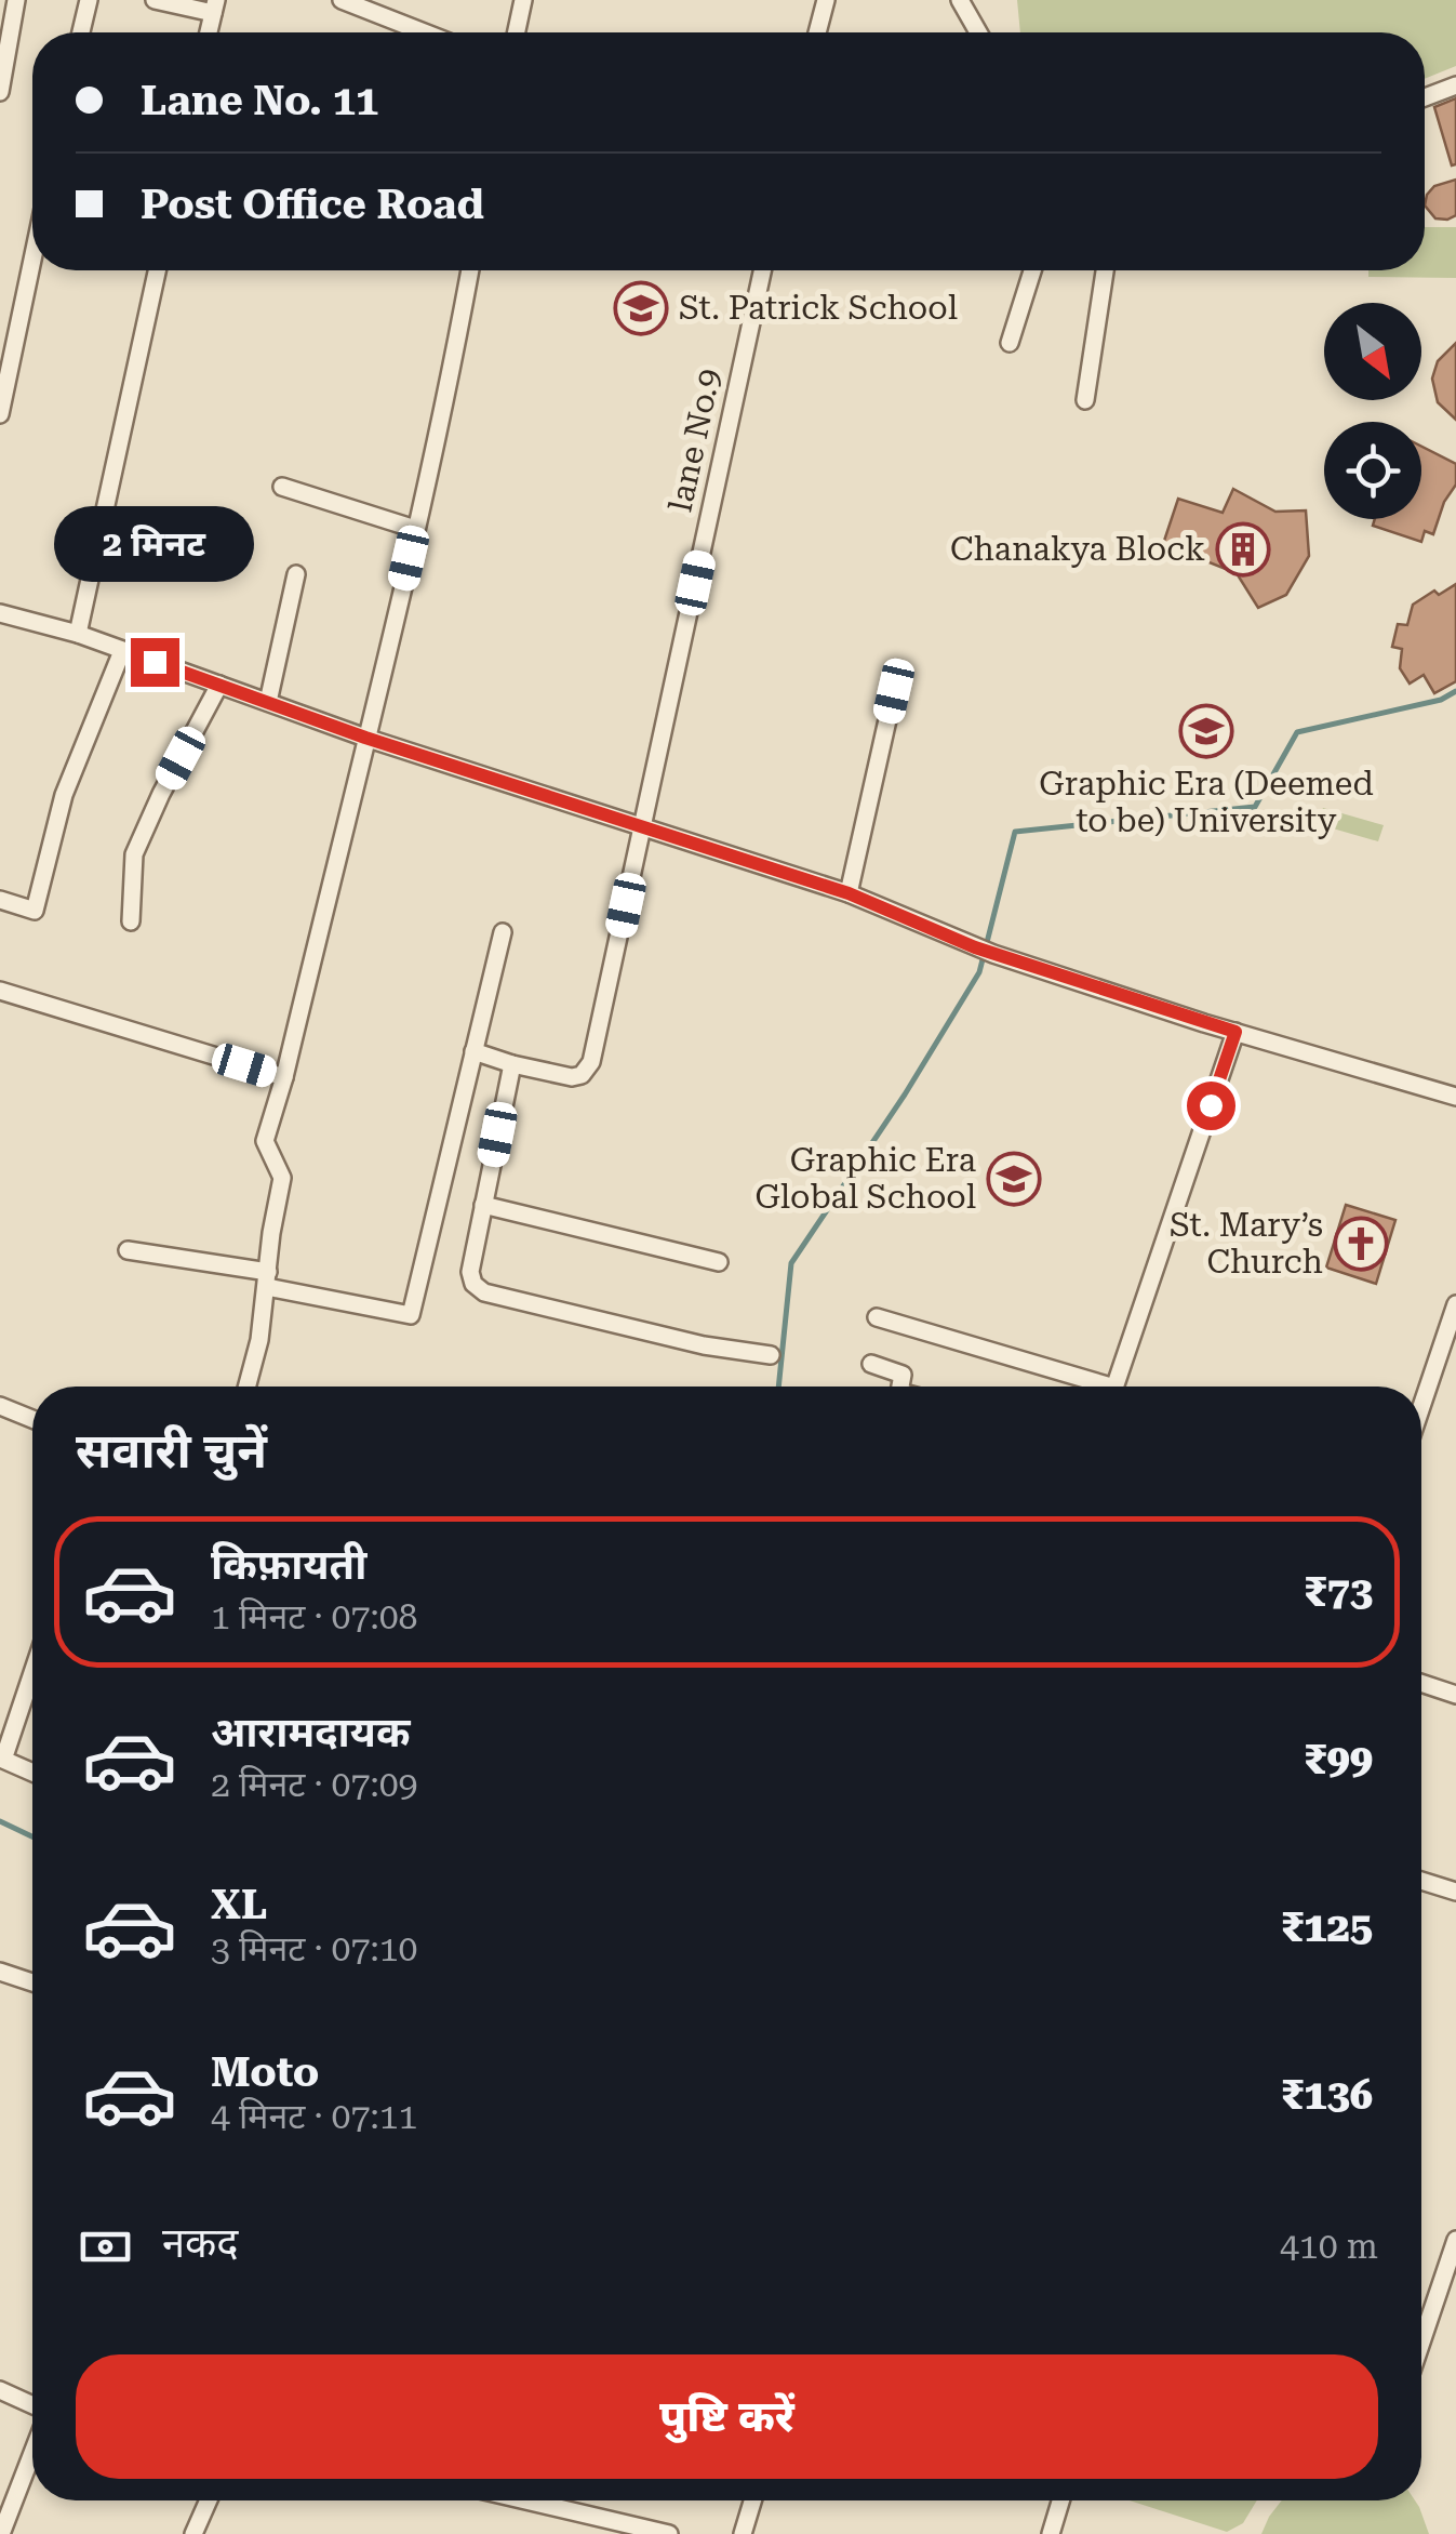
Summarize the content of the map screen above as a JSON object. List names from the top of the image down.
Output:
{
  "streets": {
    "street": ["lane No.9"]
  },
  "places": {
    "school or university": ["St. Patrick School", "Graphic Era (Deemed to be) University", "Graphic Era Global School"],
    "building": ["Chanakya Block"],
    "church": ["St. Mary’s Church"]
  },
  "north": "bottom right",
  "page": {
    "banner": ["Lane No. 11", "Post Office Road"],
    "bubble": "2 मिनट",
    "heading": "सवारी चुनें",
    "list": [
      {
        "name": "किफ़ायती",
        "note": "1 मिनट · 07:08",
        "value": "₹73"
      },
      {
        "name": "आरामदायक",
        "note": "2 मिनट · 07:09",
        "value": "₹99"
      },
      {
        "name": "XL",
        "note": "3 मिनट · 07:10",
        "value": "₹125"
      },
      {
        "name": "Moto",
        "note": "4 मिनट · 07:11",
        "value": "₹136"
      }
    ],
    "pay": ["नकद", "410 m"],
    "buttons": "पुष्टि करें"
  }
}
